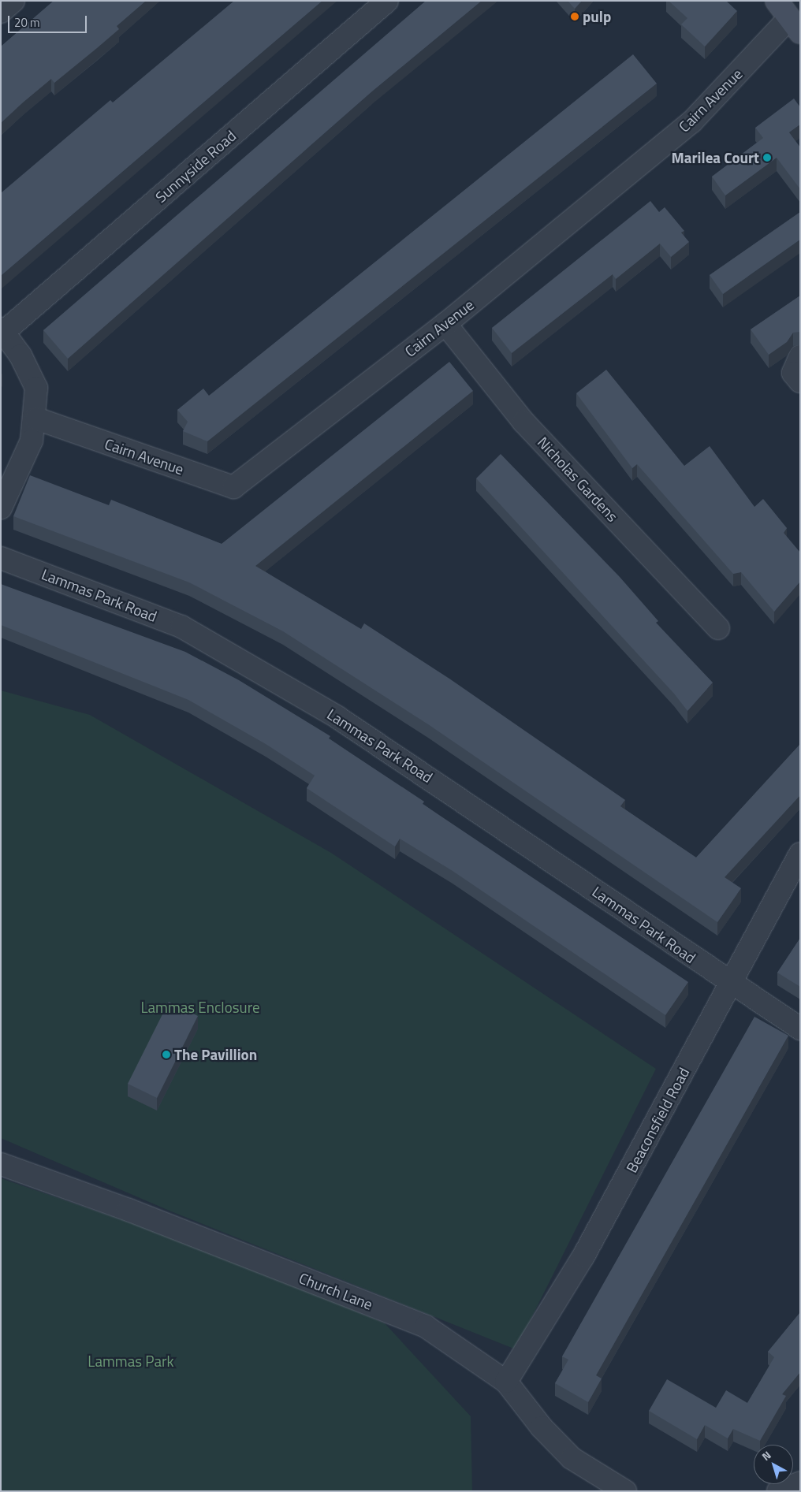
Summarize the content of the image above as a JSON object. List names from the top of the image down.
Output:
{
  "streets": {
    "street": [
      "Cairn Avenue",
      "Sunnyside Road",
      "Nicholas Gardens",
      "Lammas Park Road",
      "Beaconsfield Road",
      "Church Lane"
    ]
  },
  "crossings": [
    ["Cairn Avenue", "Nicholas Gardens"],
    ["Lammas Park Road", "Beaconsfield Road"],
    ["Beaconsfield Road", "Church Lane"]
  ],
  "parks": ["Lammas Enclosure", "Lammas Park"],
  "places": ["pulp", "Marilea Court", "The Pavillion"],
  "scale_bar": "20 m",
  "north": "top left"
}
